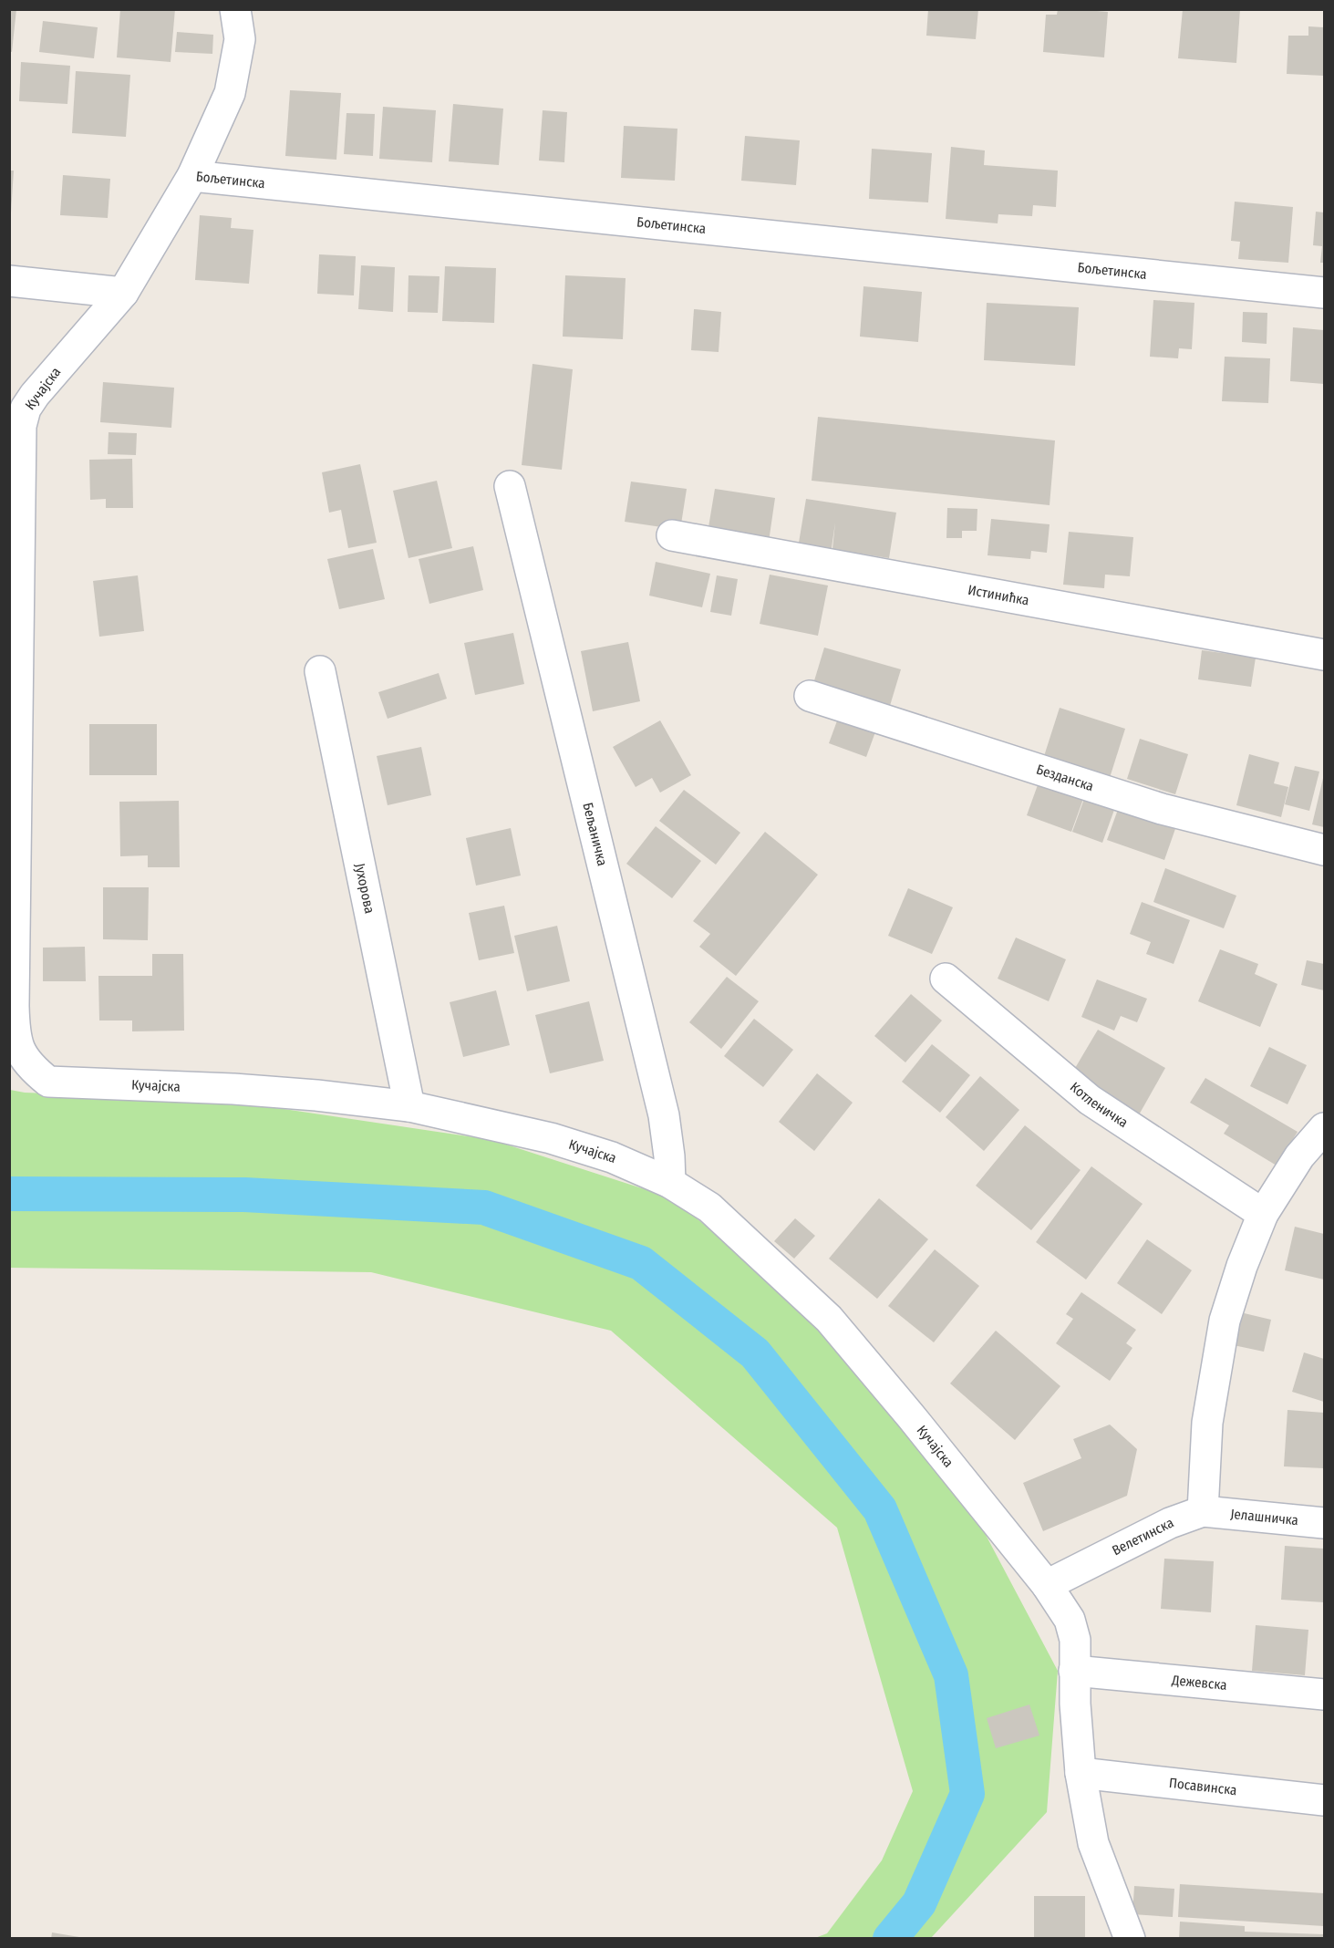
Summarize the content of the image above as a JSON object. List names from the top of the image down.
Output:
{
  "streets": {
    "street": [
      "Бољетинска",
      "Кучајска",
      "Истинићка",
      "Безданска",
      "Бељаничка",
      "Јухорова",
      "Котленичка",
      "Јелашничка",
      "Велетинска",
      "Дежевска",
      "Посавинска"
    ]
  },
  "crossings": [
    ["Бољетинска", "Кучајска"],
    ["Кучајска", "Бељаничка"],
    ["Кучајска", "Јухорова"],
    ["Кучајска", "Велетинска"],
    ["Јелашничка", "Велетинска"]
  ]
}
